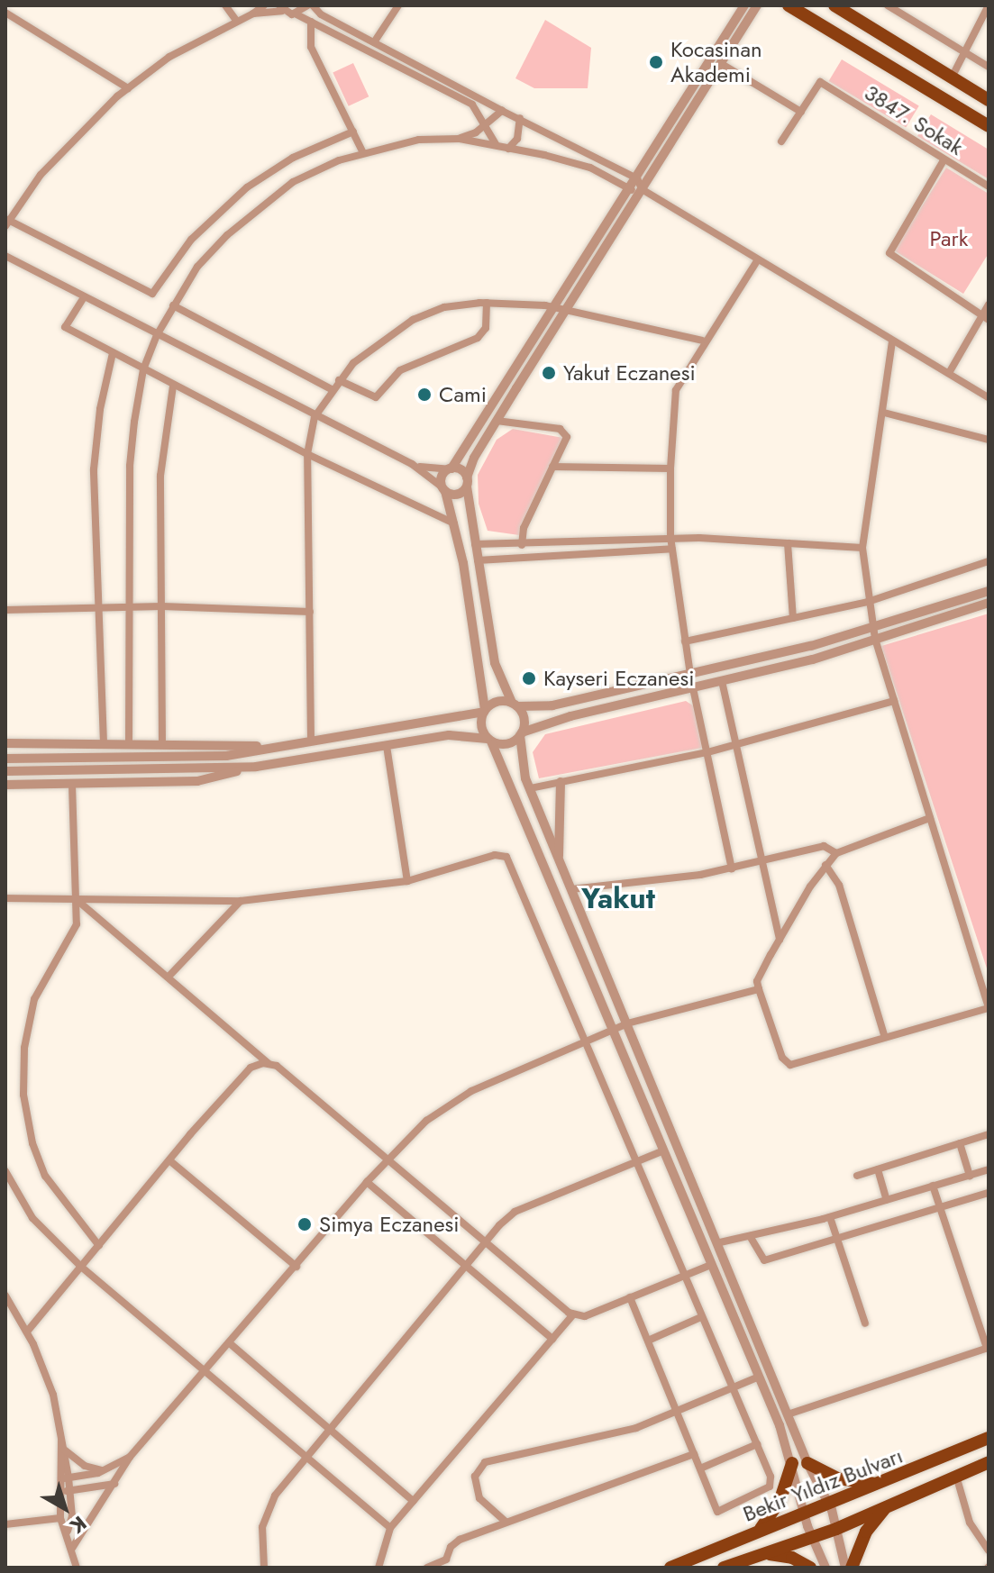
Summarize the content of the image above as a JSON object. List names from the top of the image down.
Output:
{
  "streets": {
    "main road": ["Bekir Yıldız Bulvarı"],
    "street": ["3847. Sokak"]
  },
  "districts": ["Yakut"],
  "parks": ["Park"],
  "places": [
    "Kocasinan Akademi",
    "Yakut Eczanesi",
    "Cami",
    "Kayseri Eczanesi",
    "Simya Eczanesi"
  ],
  "north": "bottom right"
}
